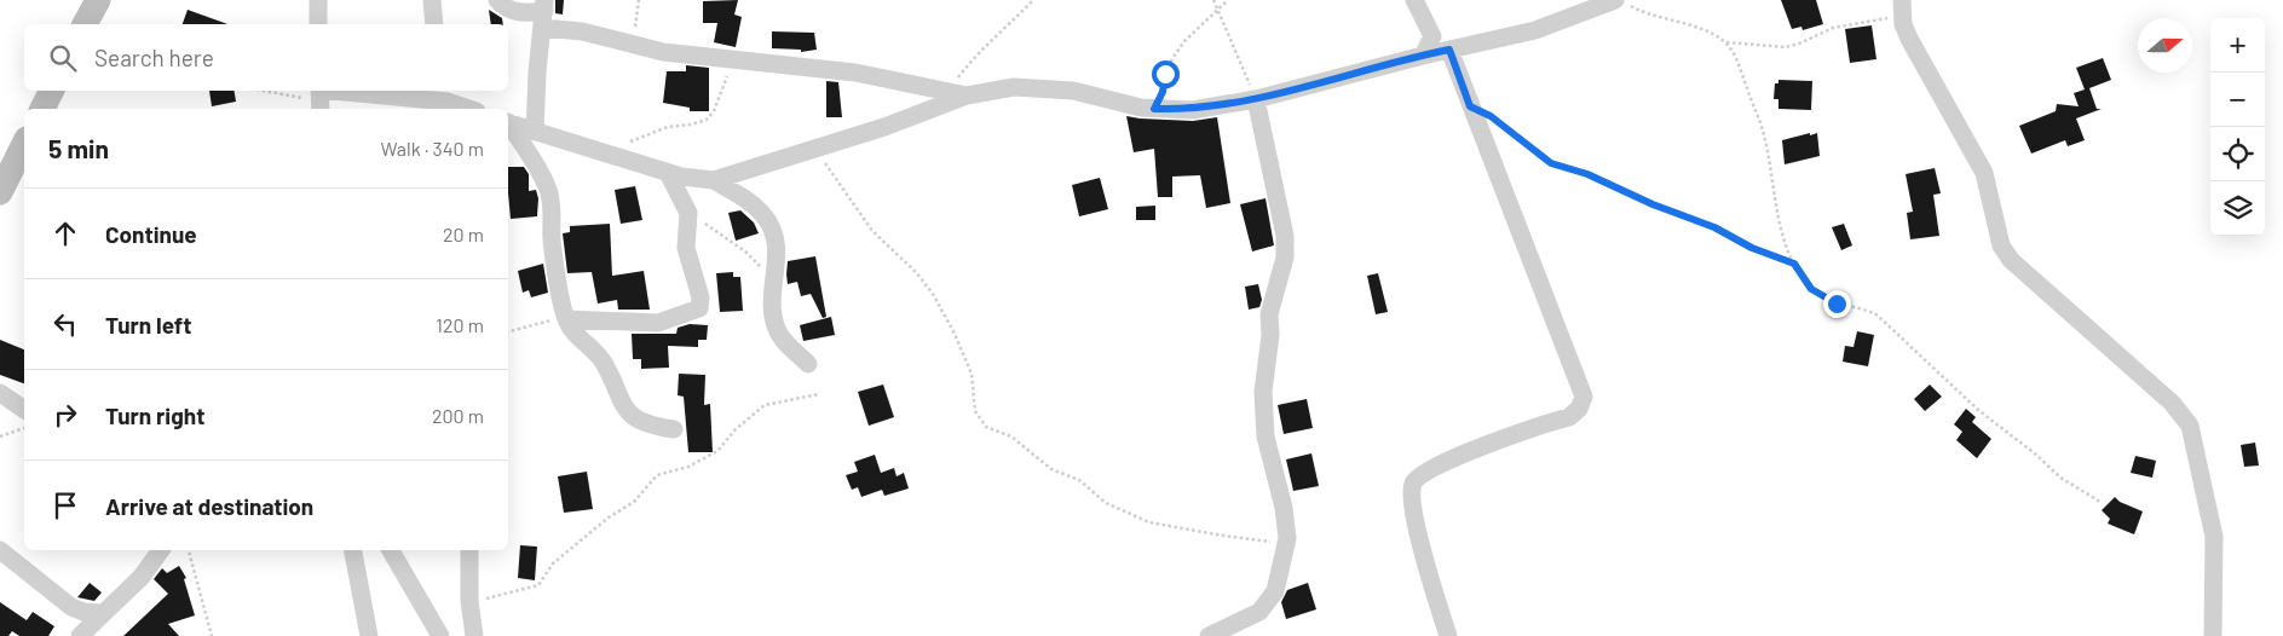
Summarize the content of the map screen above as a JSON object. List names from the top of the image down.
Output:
{
  "north": "right",
  "page": {
    "map_buttons": ["+", "−"],
    "search": "Search here",
    "heading": ["5 min", "Walk · 340 m"],
    "list": [
      ["Continue", "20 m"],
      ["Turn left", "120 m"],
      ["Turn right", "200 m"],
      "Arrive at destination"
    ]
  }
}
